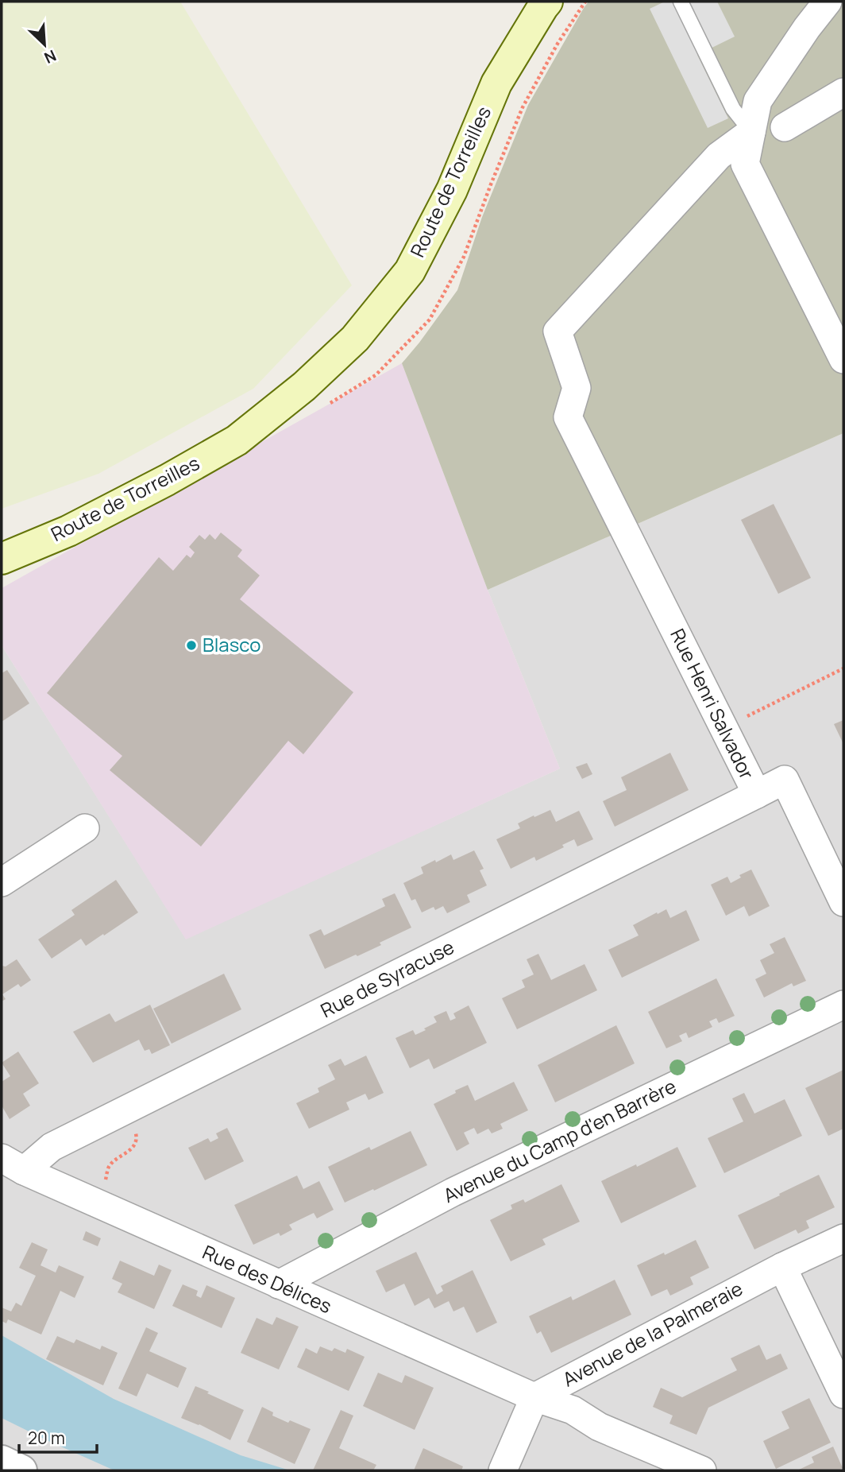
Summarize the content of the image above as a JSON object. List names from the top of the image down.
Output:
{
  "streets": {
    "main road": ["Route de Torreilles"],
    "street": [
      "Rue Henri Salvador",
      "Rue de Syracuse",
      "Avenue du Camp d'en Barrère",
      "Rue des Délices",
      "Avenue de la Palmeraie"
    ]
  },
  "crossings": [
    ["Rue Henri Salvador", "Rue de Syracuse"],
    ["Rue de Syracuse", "Rue des Délices"],
    ["Avenue du Camp d'en Barrère", "Rue des Délices"],
    ["Rue des Délices", "Avenue de la Palmeraie"]
  ],
  "places": ["Blasco"],
  "scale_bar": "20 m",
  "north": "bottom right"
}
